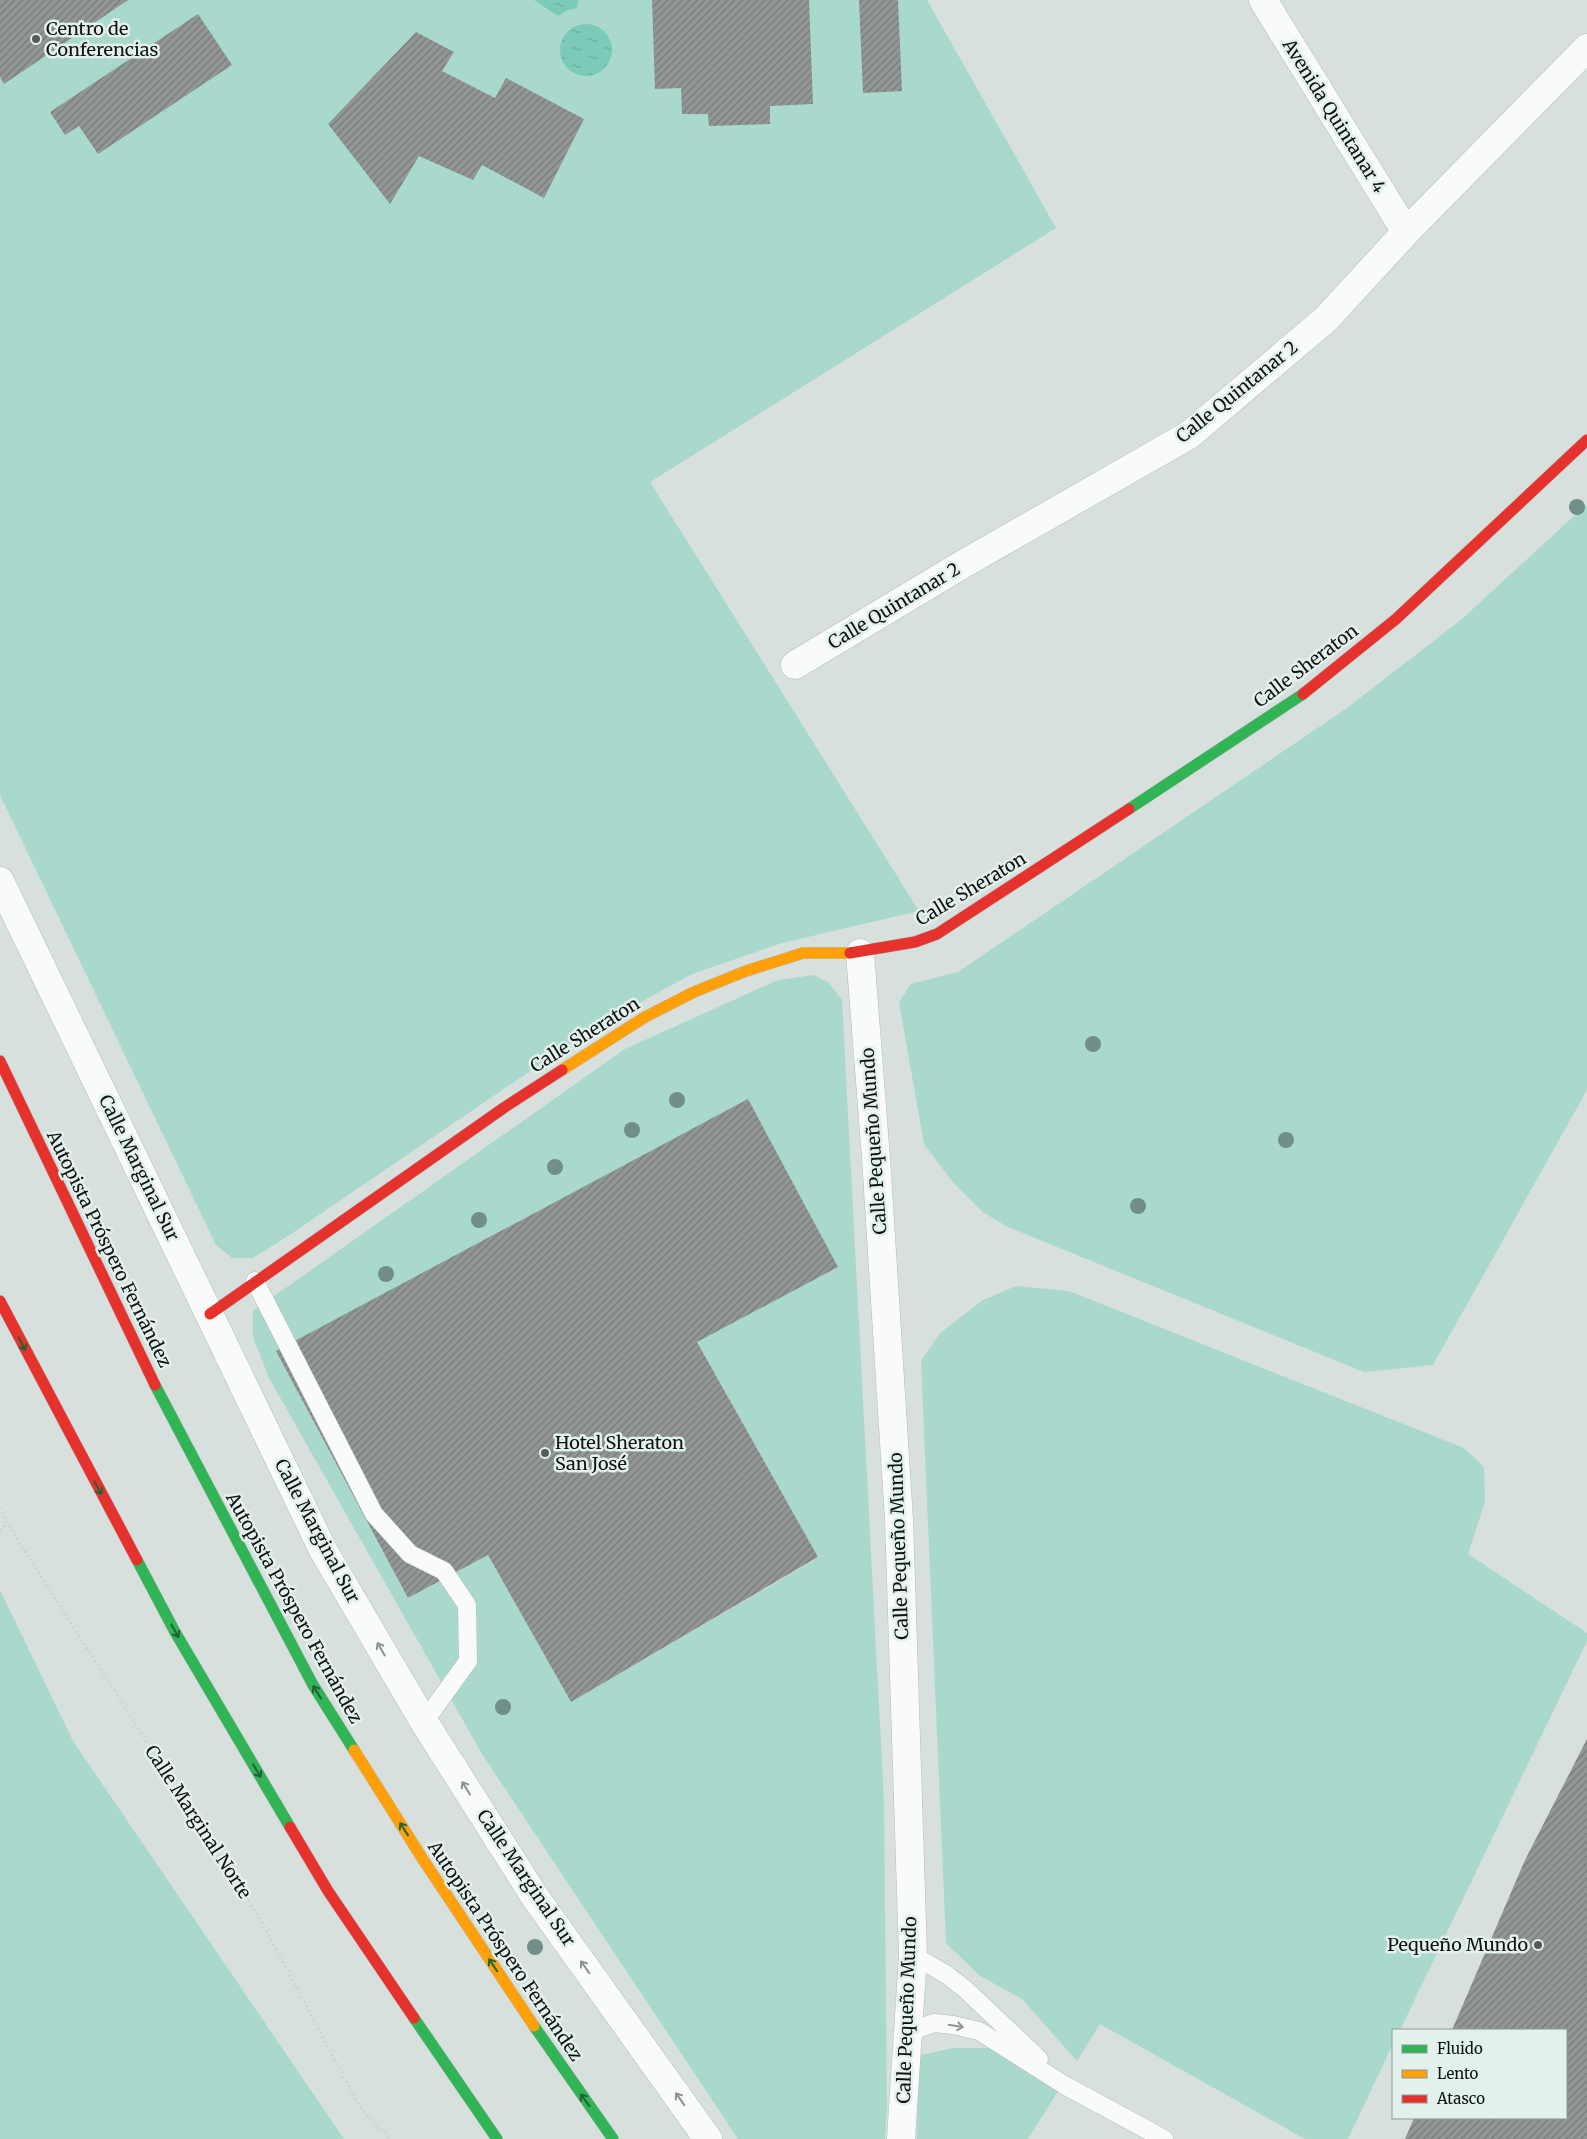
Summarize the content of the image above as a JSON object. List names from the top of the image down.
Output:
{
  "streets": {
    "main road": ["Calle Sheraton", "Autopista Próspero Fernández"],
    "street": [
      "Avenida Quintanar 4",
      "Calle Quintanar 2",
      "Calle Pequeño Mundo",
      "Calle Marginal Sur"
    ],
    "path": ["Calle Marginal Norte"]
  },
  "crossings": [
    ["Avenida Quintanar 4", "Calle Quintanar 2"],
    ["Calle Sheraton", "Calle Pequeño Mundo"],
    ["Calle Sheraton", "Calle Marginal Sur"]
  ],
  "one_way": ["Calle Marginal Sur"],
  "places": ["Centro de Conferencias", "Hotel Sheraton San José", "Pequeño Mundo"],
  "legend": ["Fluido", "Lento", "Atasco"]
}
